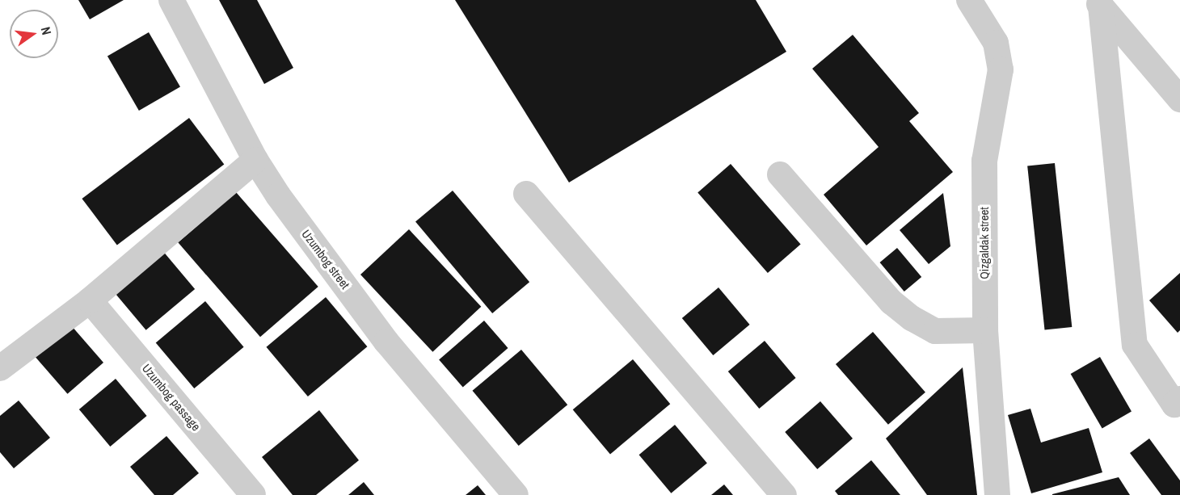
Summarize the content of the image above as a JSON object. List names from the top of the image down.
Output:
{
  "streets": {
    "street": ["Qizgaldak street", "Uzumbog street", "Uzumbog passage"]
  },
  "north": "right"
}
